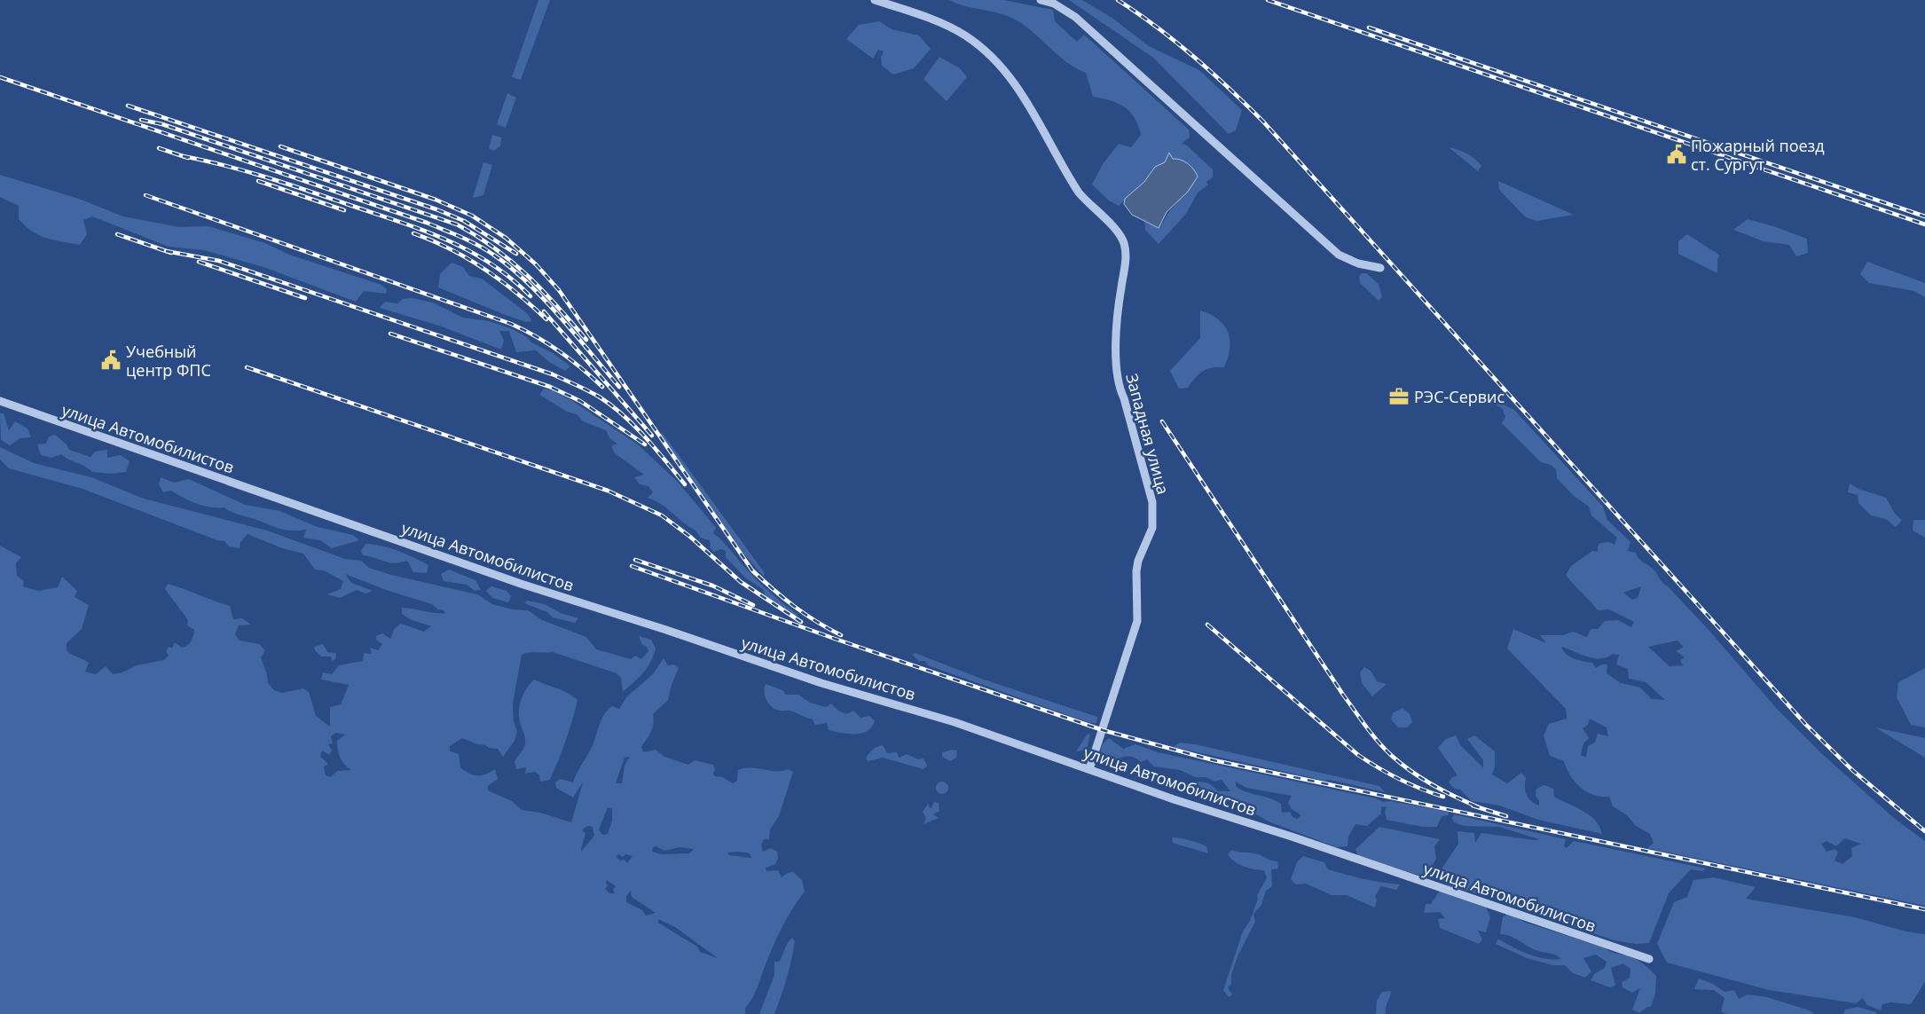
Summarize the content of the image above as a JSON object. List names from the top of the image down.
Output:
{
  "streets": {
    "street": ["Западная улица", "улица Автомобилистов"]
  },
  "crossings": [
    ["Западная улица", "улица Автомобилистов"]
  ],
  "places": {
    "public building": ["Пожарный поезд ст. Сургут", "Учебный центр ФПС"],
    "office": ["РЭС-Сервис"]
  }
}
